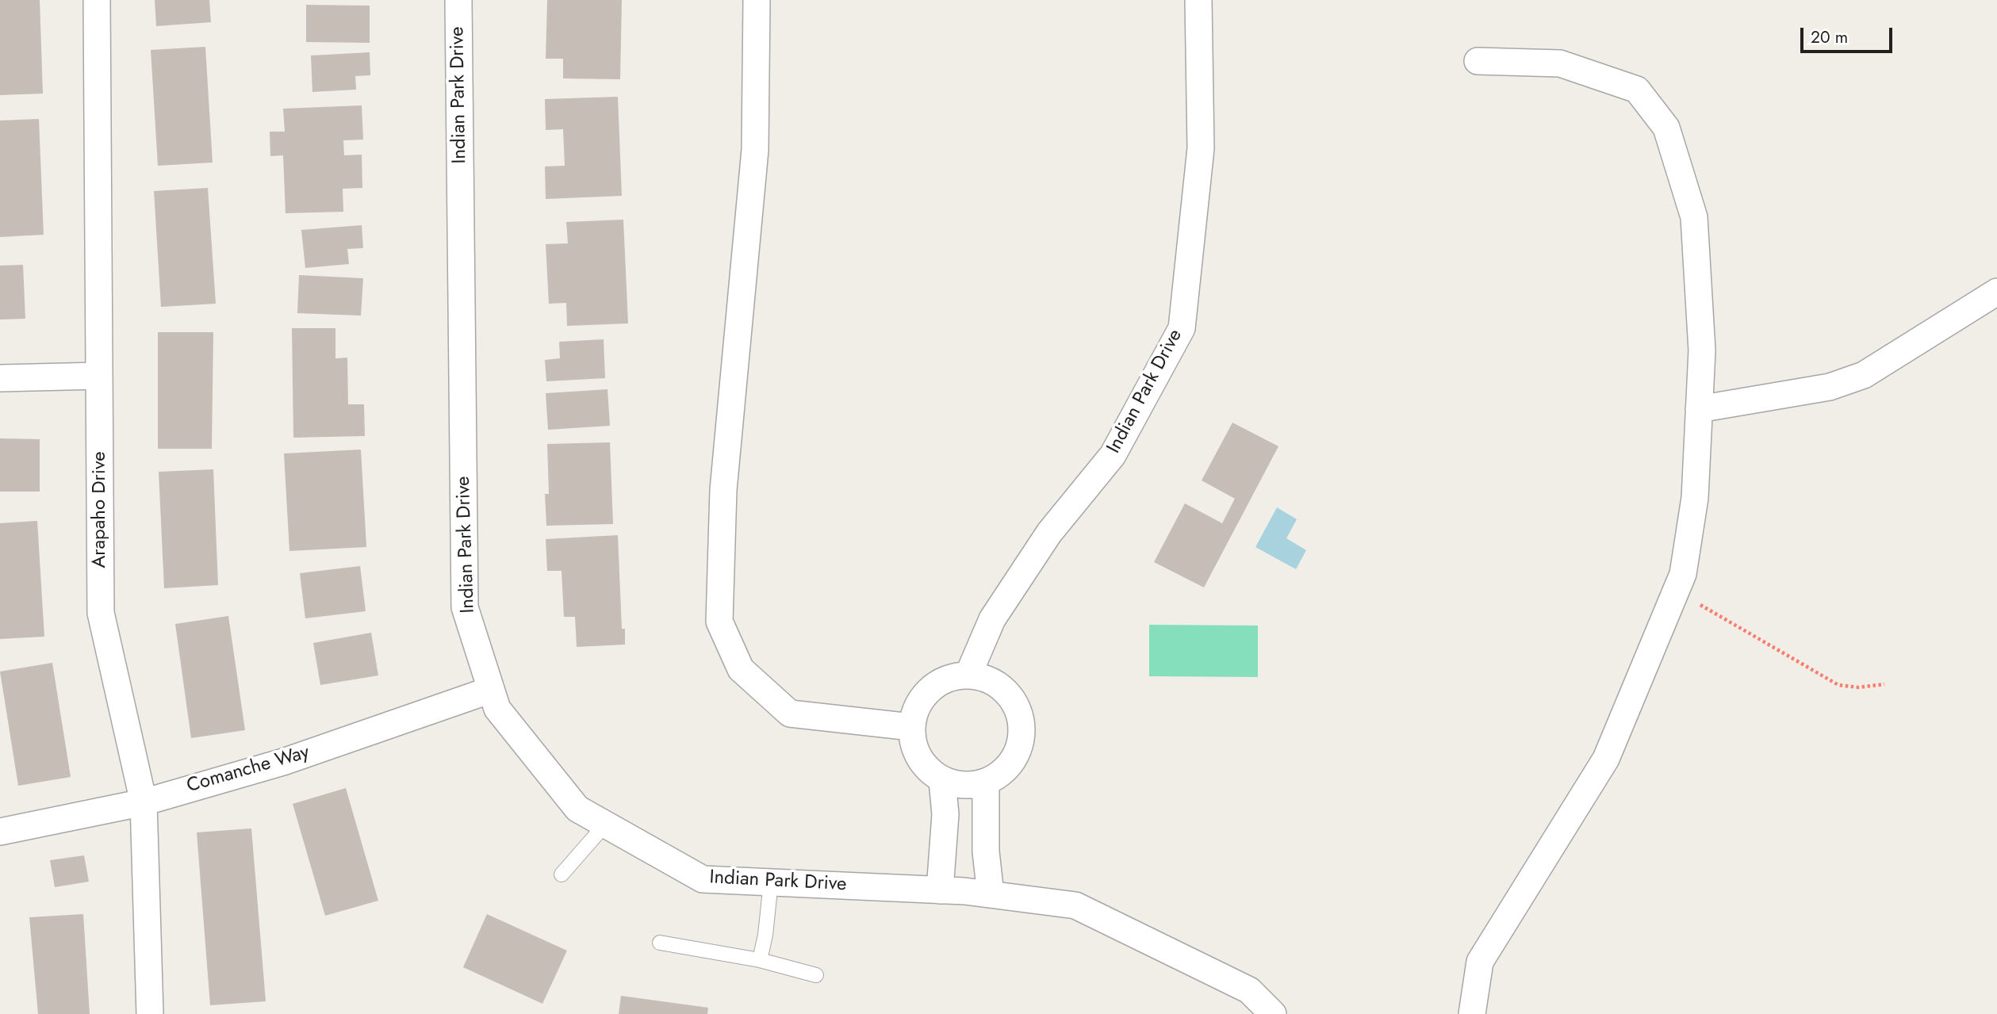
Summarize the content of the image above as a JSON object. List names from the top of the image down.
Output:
{
  "streets": {
    "street": ["Indian Park Drive", "Arapaho Drive", "Comanche Way"]
  },
  "crossings": [
    ["Indian Park Drive", "Comanche Way"],
    ["Arapaho Drive", "Comanche Way"]
  ],
  "scale_bar": "20 m"
}
